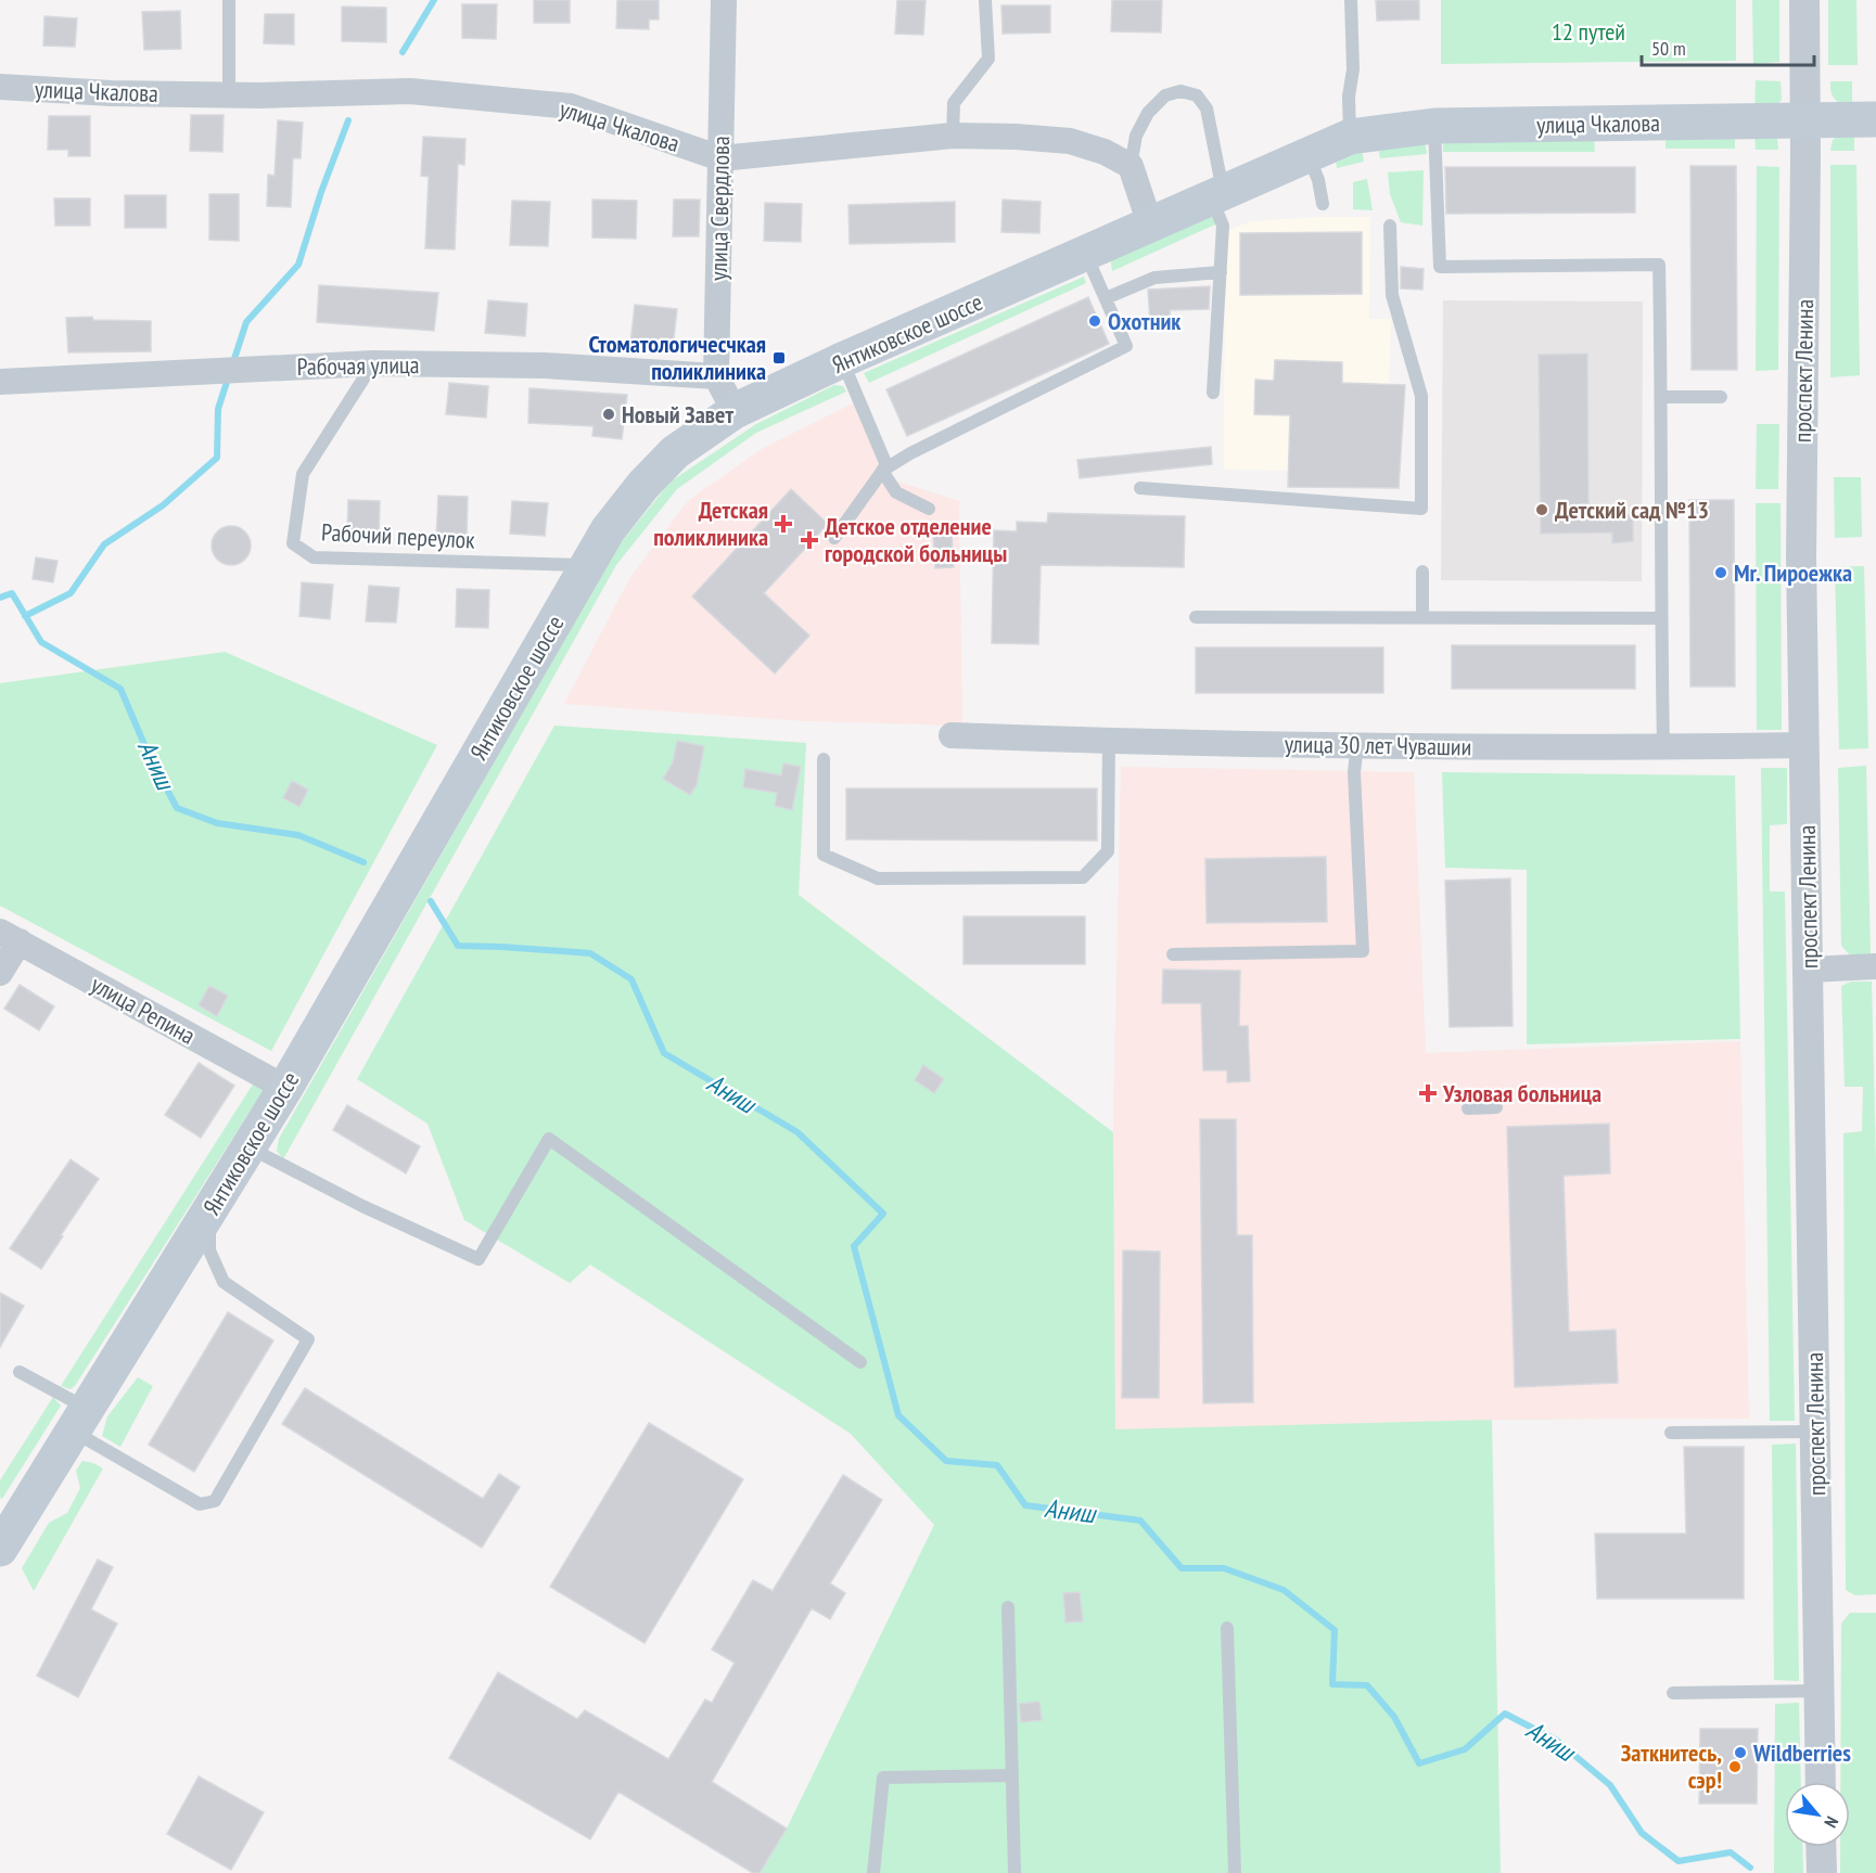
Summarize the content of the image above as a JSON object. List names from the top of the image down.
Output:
{
  "streets": {
    "main road": ["улица Чкалова", "Янтиковское шоссе"],
    "street": [
      "улица Свердлова",
      "Рабочая улица",
      "проспект Ленина",
      "улица 30 лет Чувашии",
      "улица Репина"
    ],
    "lane": ["Рабочий переулок"]
  },
  "crossings": [
    ["улица Чкалова", "улица Свердлова"],
    ["улица Чкалова", "Янтиковское шоссе"],
    ["улица Чкалова", "проспект Ленина"],
    ["улица Свердлова", "Янтиковское шоссе"],
    ["улица Свердлова", "Рабочая улица"],
    ["Янтиковское шоссе", "Рабочий переулок"],
    ["Янтиковское шоссе", "улица Репина"],
    ["Рабочая улица", "Рабочий переулок"],
    ["проспект Ленина", "улица 30 лет Чувашии"]
  ],
  "water": ["Аниш"],
  "parks": ["12 путей"],
  "places": {
    "other": [
      "Охотник",
      "Новый Завет",
      "Детский сад №13",
      "Mr. Пироежка",
      "Wildberries",
      "Заткнитесь, сэр!"
    ],
    "transit": ["Стоматологичесчкая поликлиника"],
    "health": ["Детская поликлиника", "Детское отделение городской больницы", "Узловая больница"]
  },
  "scale_bar": "50 m",
  "north": "bottom right"
}
